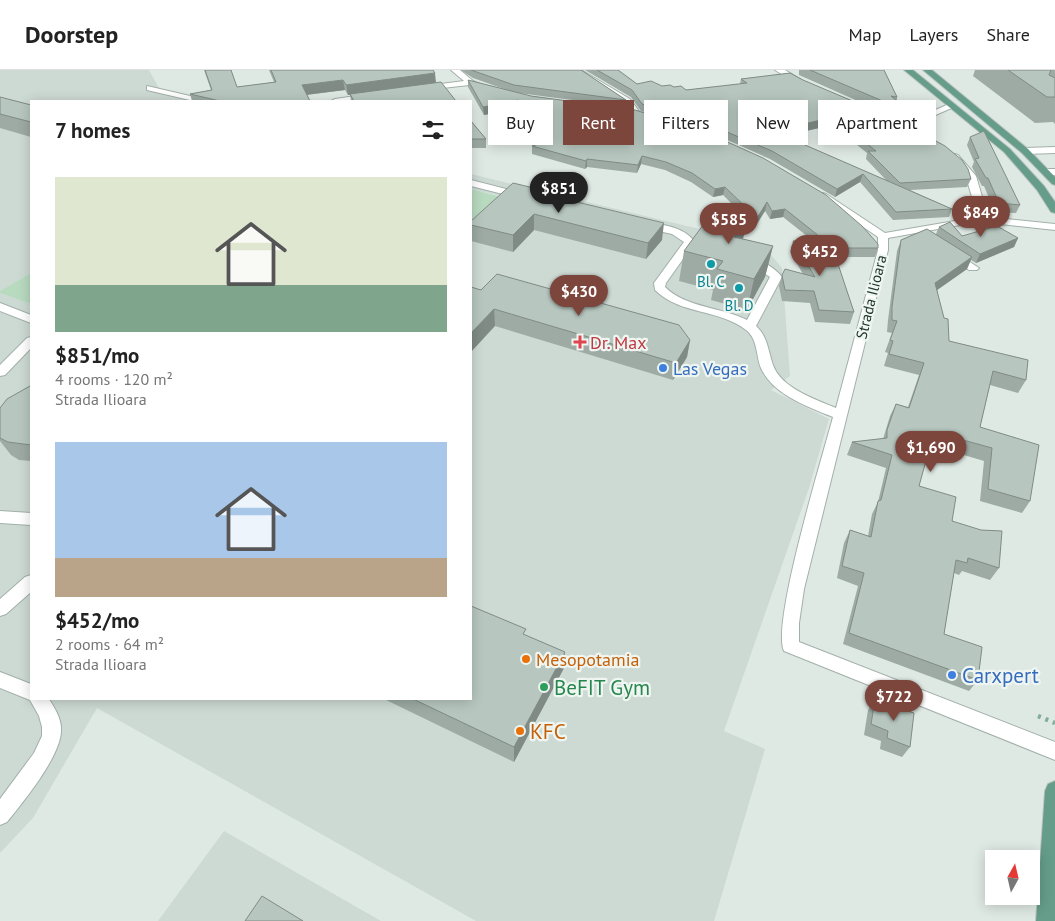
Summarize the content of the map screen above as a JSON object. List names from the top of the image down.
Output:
{
  "streets": {
    "street": ["Strada Ilioara"]
  },
  "places": {
    "other": [
      "Bl. C",
      "Bl. D",
      "Las Vegas",
      "Mesopotamia",
      "Carxpert",
      "BeFIT Gym",
      "KFC"
    ],
    "health": ["Dr. Max"]
  },
  "north": "top",
  "page": {
    "header": "Doorstep",
    "nav": ["Map", "Layers", "Share"],
    "chip": [
      "Buy",
      "Rent",
      "Filters",
      "New",
      "Apartment"
    ],
    "heading": "7 homes",
    "list": [
      {
        "name": "$851/mo",
        "note": "4 rooms · 120 m² · Strada Ilioara"
      },
      {
        "name": "$452/mo",
        "note": "2 rooms · 64 m² · Strada Ilioara"
      }
    ],
    "price": [
      "$851",
      "$849",
      "$585",
      "$452",
      "$430",
      "$1,690",
      "$722"
    ]
  }
}
